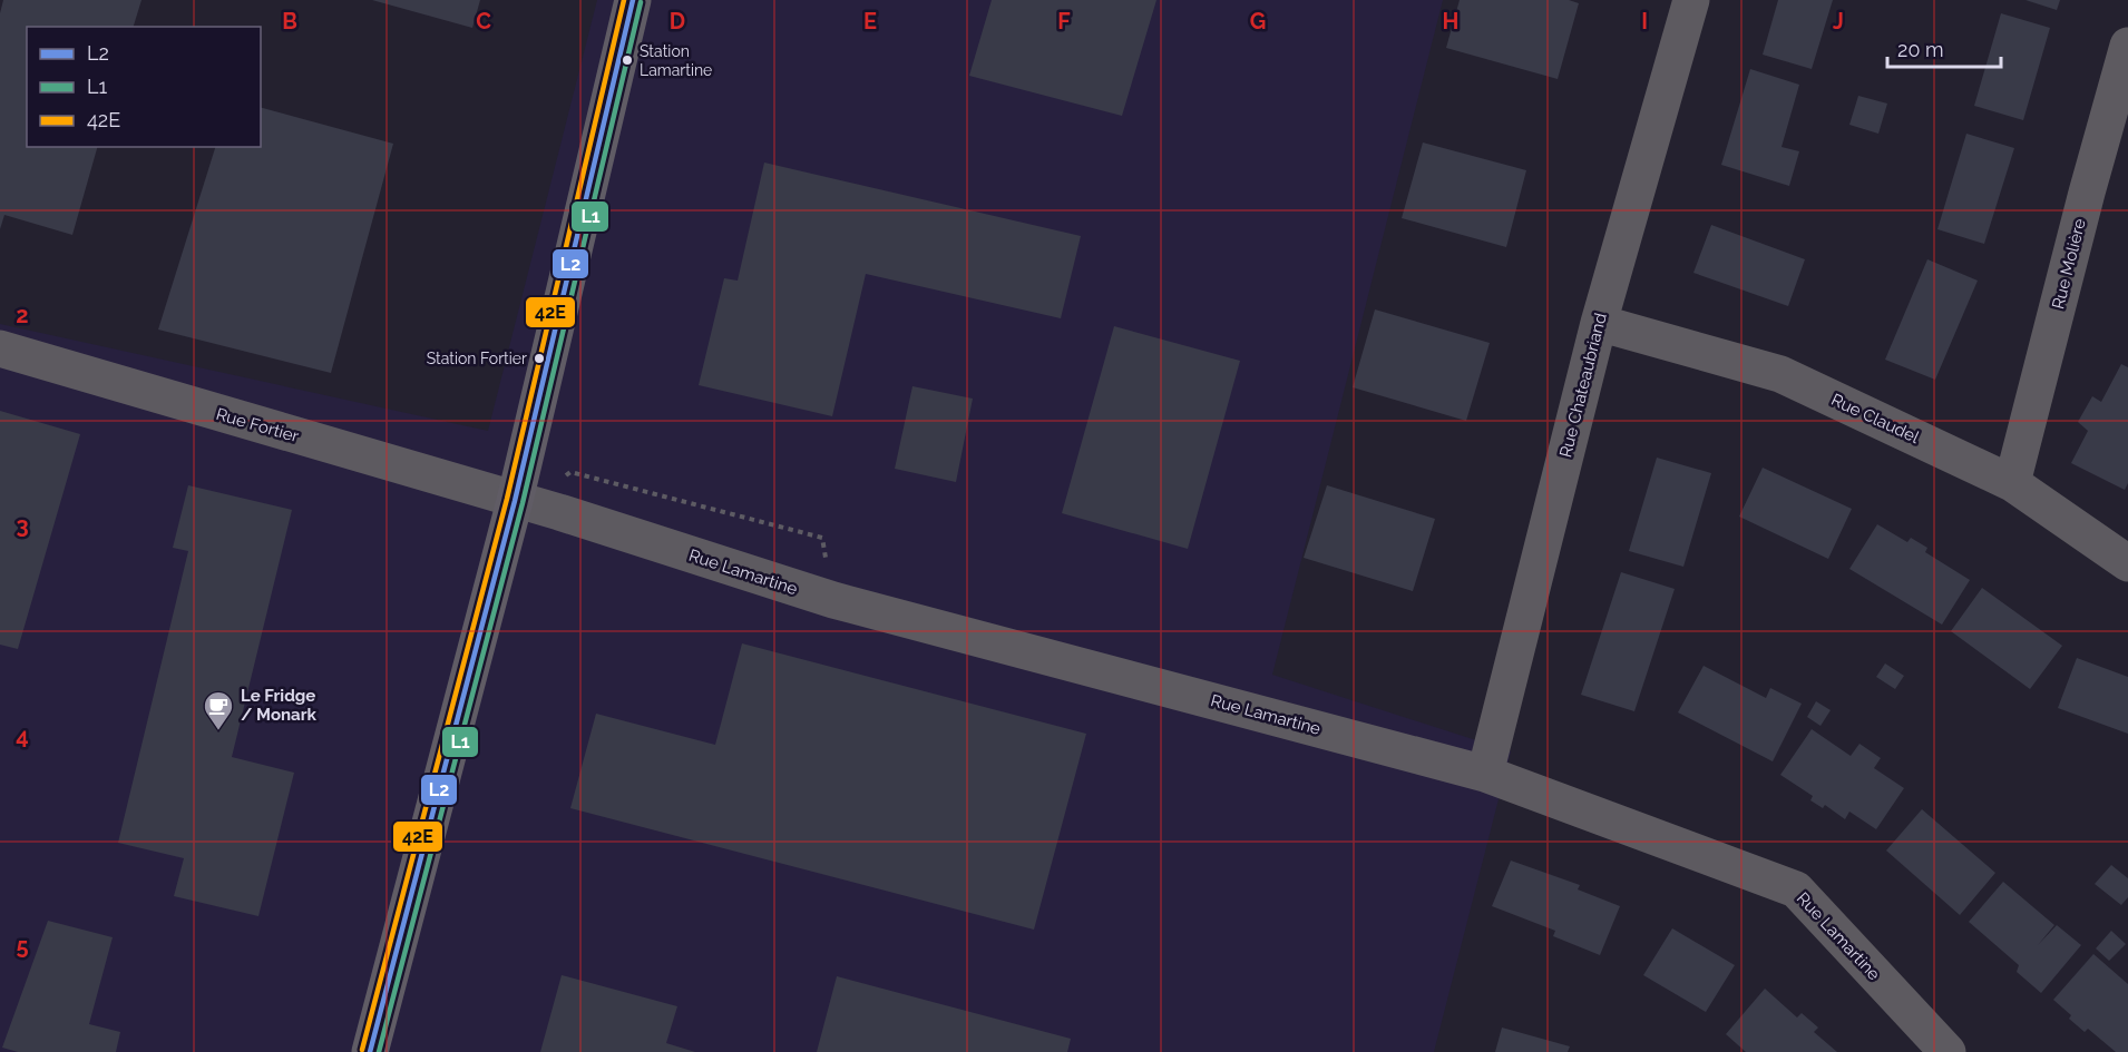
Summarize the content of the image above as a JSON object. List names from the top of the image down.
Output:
{
  "streets": {
    "street": [
      "Rue Molière",
      "Rue Chateaubriand",
      "Rue Claudel",
      "Rue Fortier",
      "Rue Lamartine"
    ]
  },
  "crossings": [
    ["Rue Molière", "Rue Claudel"],
    ["Rue Chateaubriand", "Rue Claudel"],
    ["Rue Chateaubriand", "Rue Lamartine"],
    ["Rue Fortier", "Rue Lamartine"]
  ],
  "places": {
    "other": ["Station Lamartine", "Station Fortier"],
    "cafe": ["Le Fridge / Monark"]
  },
  "lines": ["transit line L2", "transit line 42E", "transit line L1"],
  "legend": ["L2", "L1", "42E"],
  "scale_bar": "20 m",
  "grid": {
    "columns": [
      "B",
      "C",
      "D",
      "E",
      "F",
      "G",
      "H",
      "I",
      "J"
    ],
    "rows": [
      "2",
      "3",
      "4",
      "5"
    ]
  }
}
